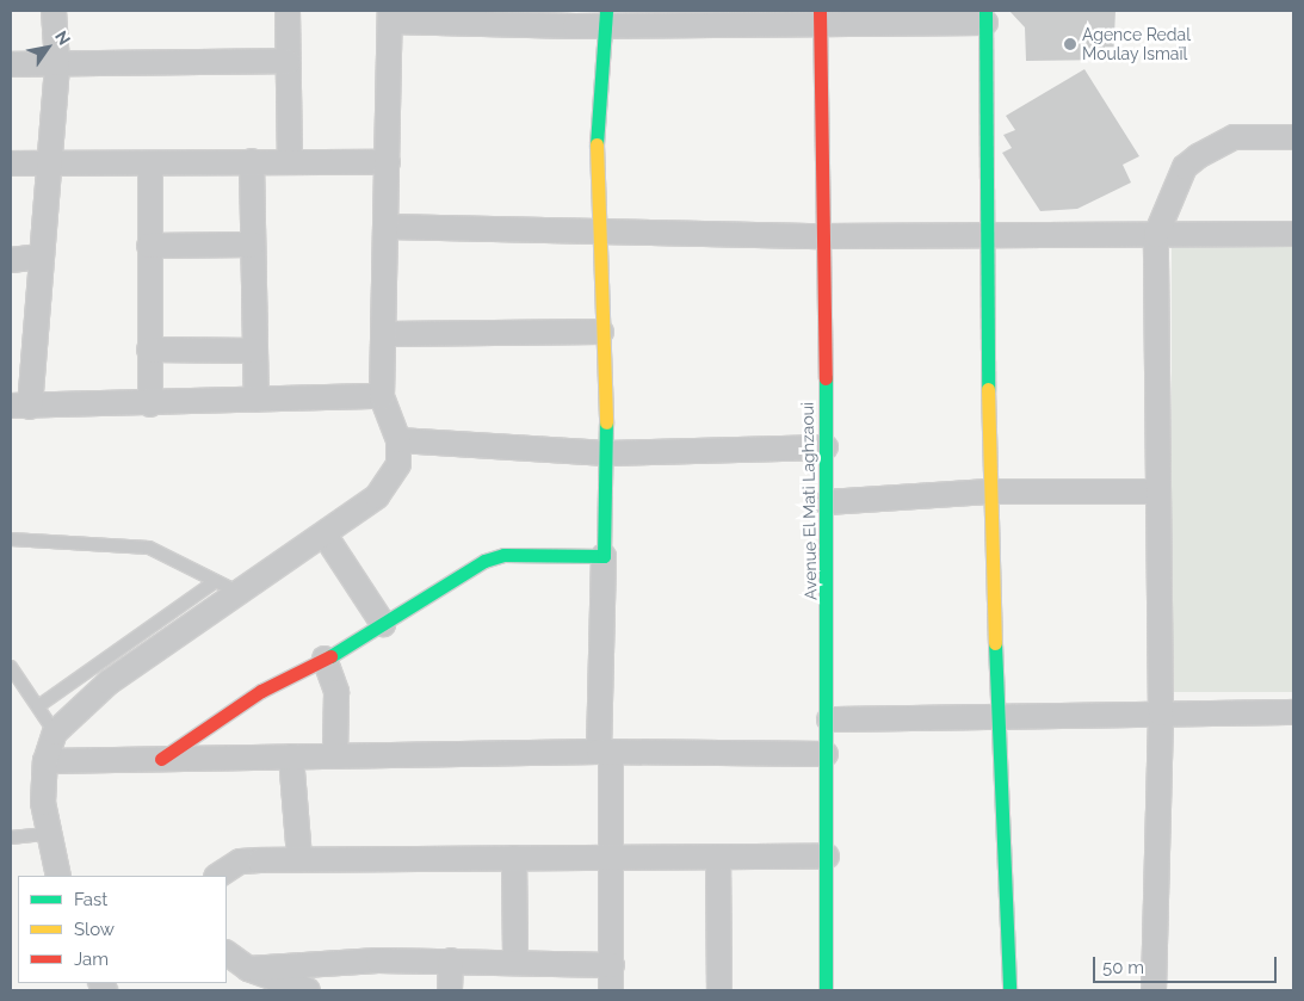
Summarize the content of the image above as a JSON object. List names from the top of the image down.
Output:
{
  "streets": {
    "street": ["Avenue El Mati Laghzaoui"]
  },
  "places": ["Agence Redal Moulay Ismaïl"],
  "legend": ["Fast", "Slow", "Jam"],
  "scale_bar": "50 m",
  "north": "top right"
}
